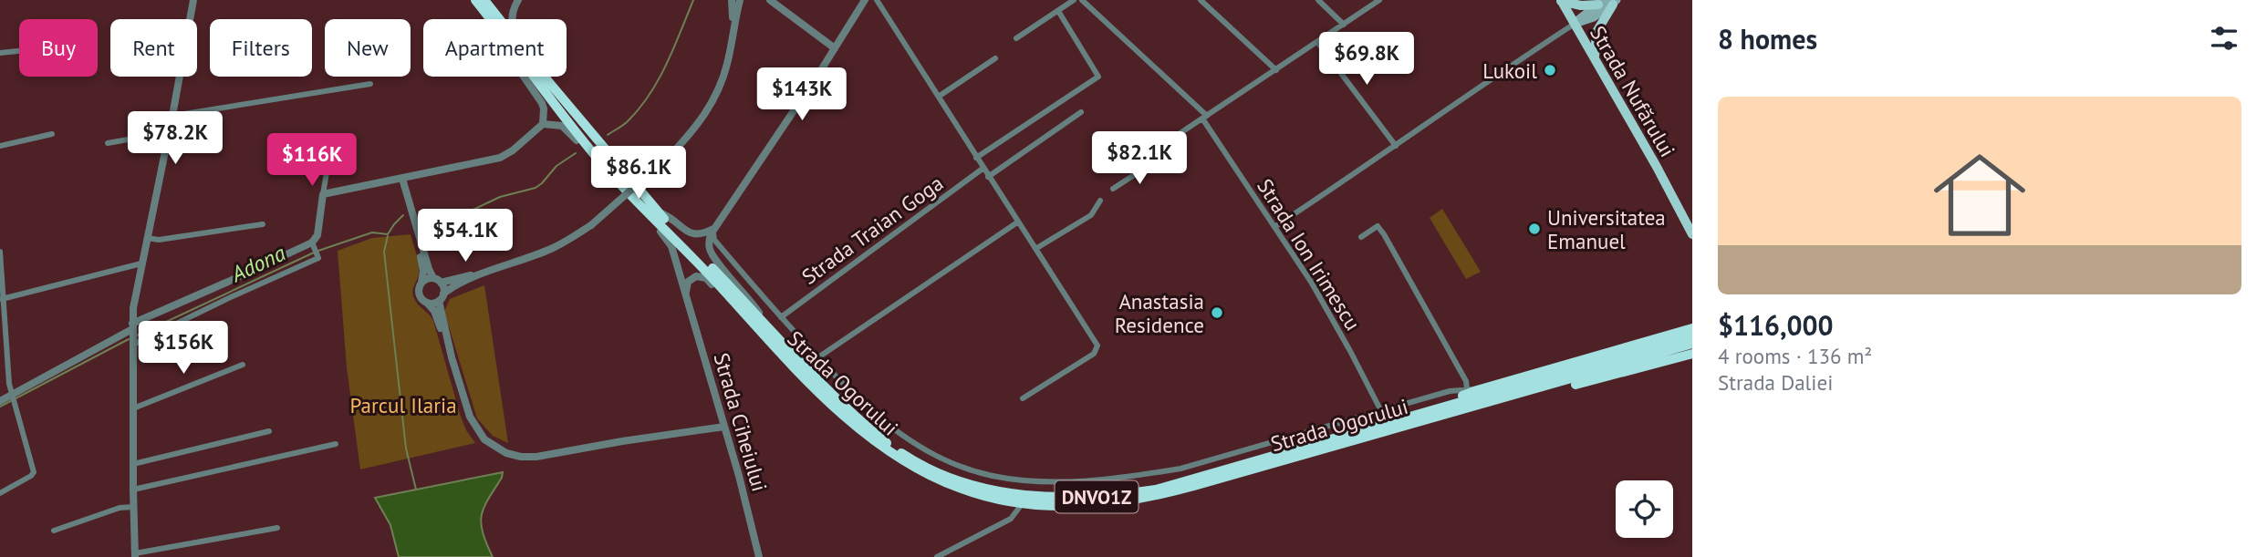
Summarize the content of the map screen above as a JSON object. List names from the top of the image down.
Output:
{
  "streets": {
    "highway": ["Strada Ogorului", "DNVO1Z"],
    "main road": ["Strada Nufărului"],
    "street": ["Strada Traian Goga", "Strada Ion Irimescu", "Strada Ciheiului"]
  },
  "crossings": [
    ["Strada Ogorului", "Strada Ciheiului"]
  ],
  "water": ["Adona"],
  "parks": ["Parcul Ilaria"],
  "places": ["Lukoil", "Universitatea Emanuel", "Anastasia Residence"],
  "page": {
    "heading": "8 homes",
    "chip": [
      "Buy",
      "Rent",
      "Filters",
      "New",
      "Apartment"
    ],
    "price": [
      "$69.8K",
      "$143K",
      "$78.2K",
      "$82.1K",
      "$116K",
      "$86.1K",
      "$54.1K",
      "$156K"
    ],
    "list": [
      {
        "name": "$116,000",
        "note": "4 rooms · 136 m² · Strada Daliei"
      }
    ]
  }
}
